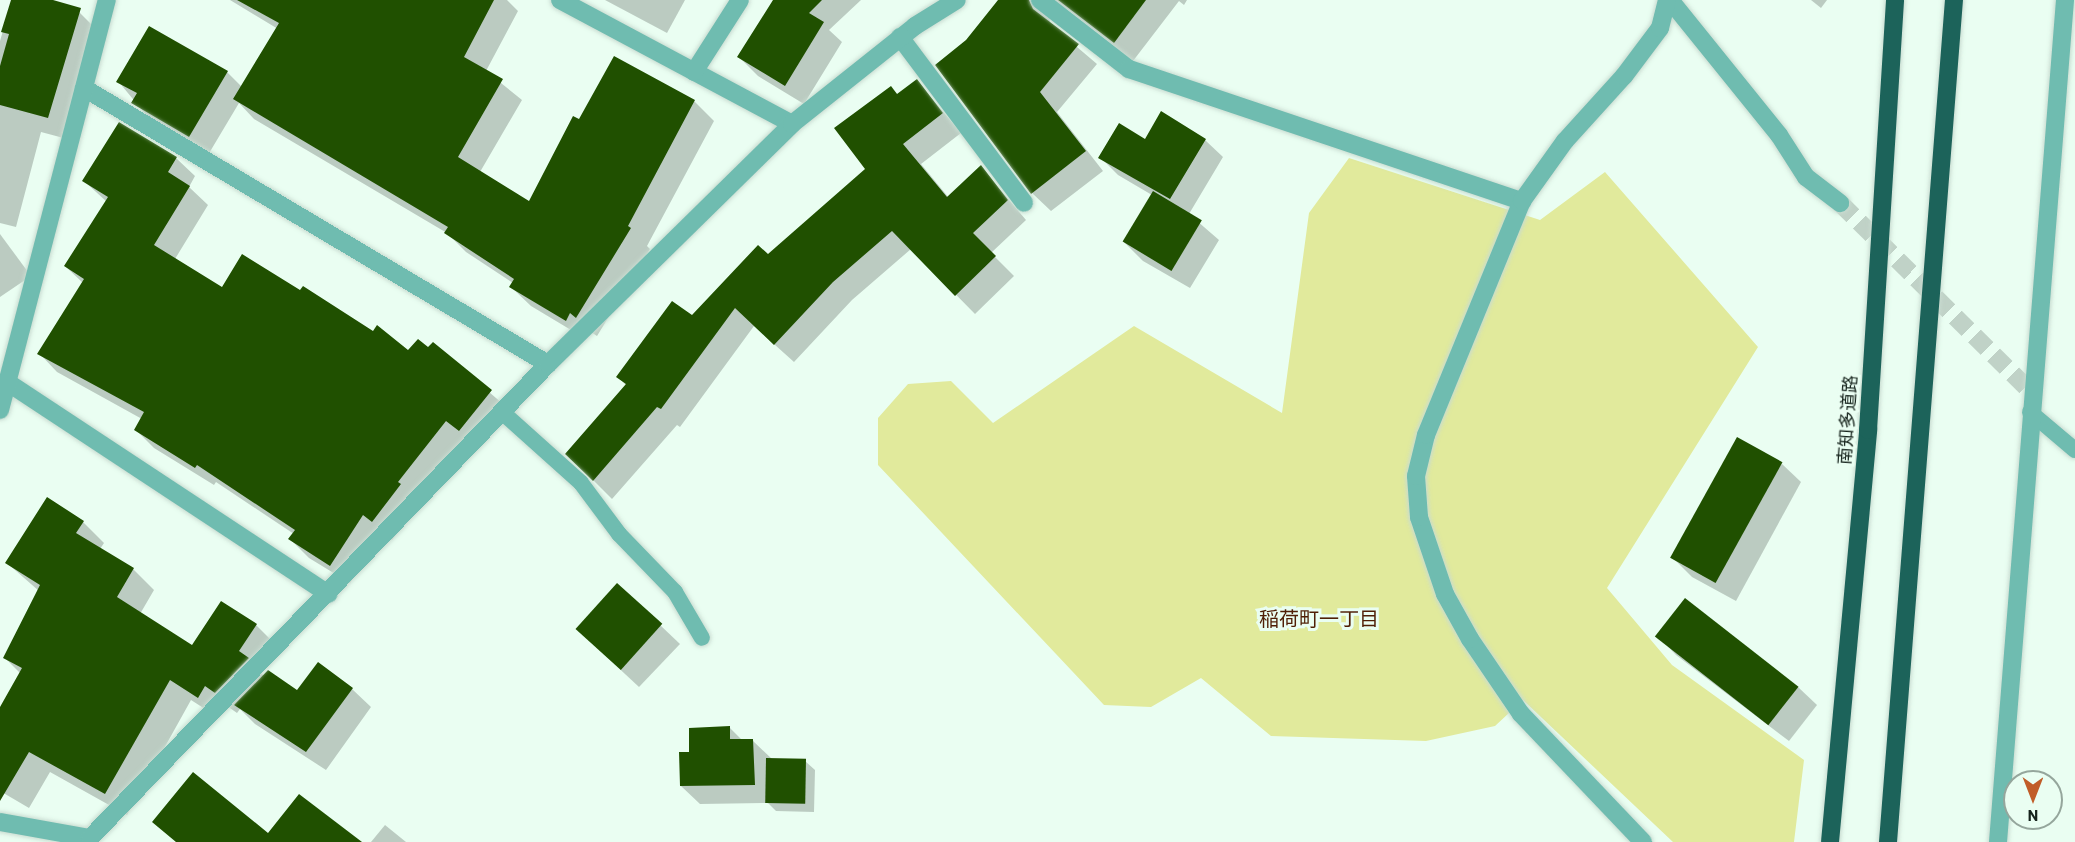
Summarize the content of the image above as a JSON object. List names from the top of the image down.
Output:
{
  "streets": {
    "highway": ["南知多道路"]
  },
  "districts": ["稲荷町一丁目"],
  "north": "bottom"
}
